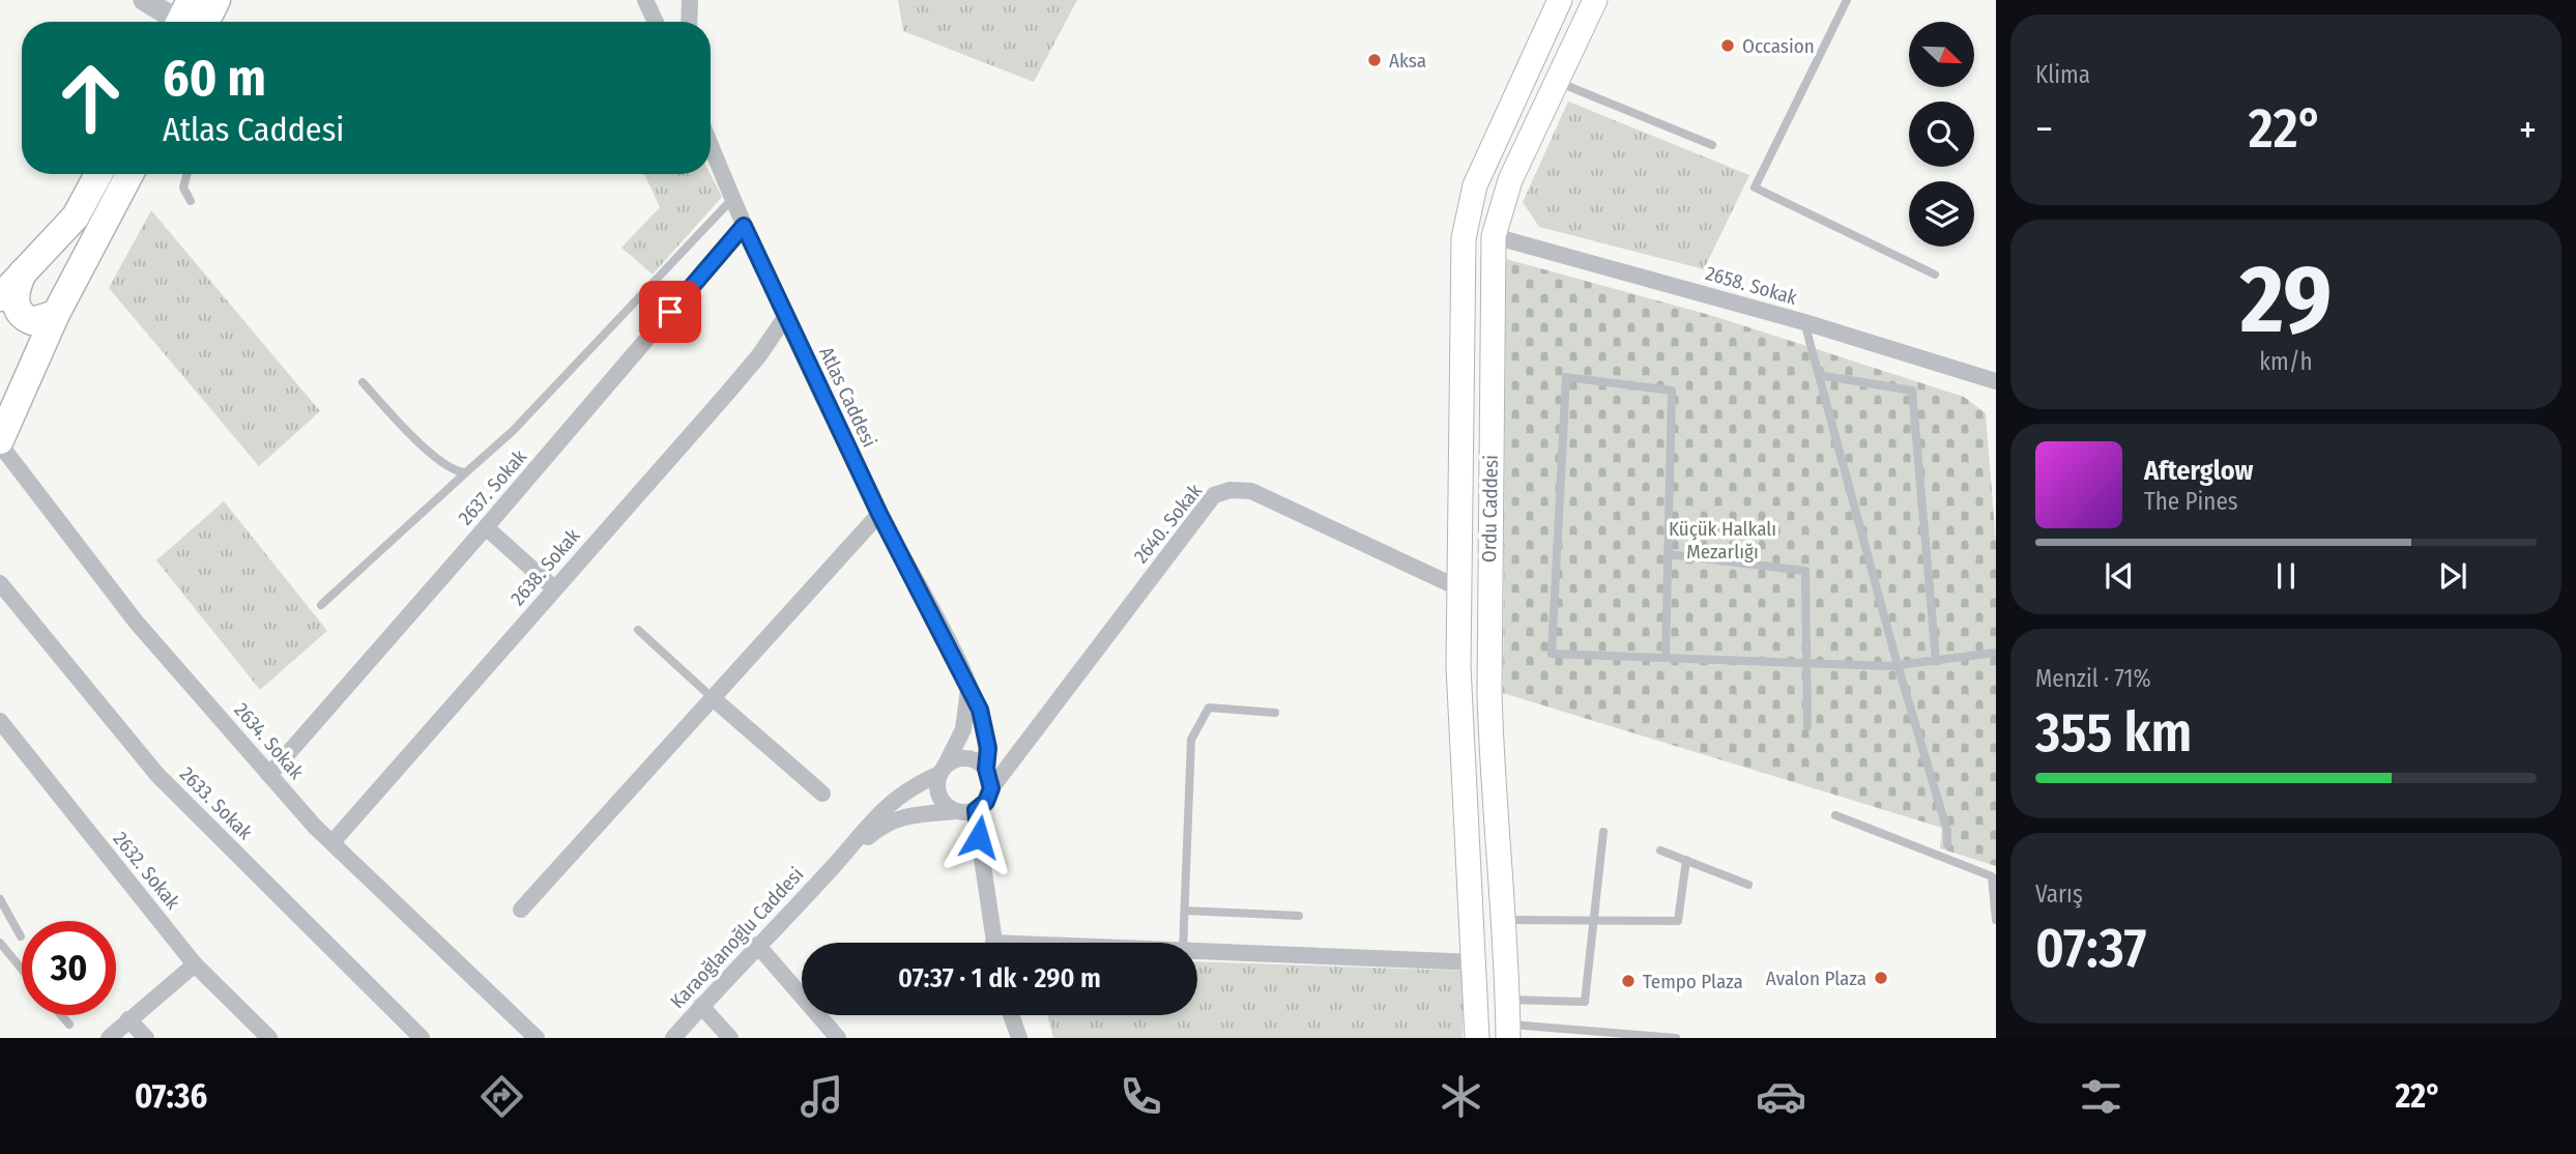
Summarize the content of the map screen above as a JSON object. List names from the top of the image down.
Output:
{
  "streets": {
    "main road": ["Ordu Caddesi"],
    "street": [
      "2658. Sokak",
      "Atlas Caddesi",
      "2637. Sokak",
      "2640. Sokak",
      "2638. Sokak",
      "2634. Sokak",
      "2633. Sokak",
      "2632. Sokak",
      "Karaoğlanoğlu Caddesi"
    ]
  },
  "crossings": [
    ["2658. Sokak", "Ordu Caddesi"],
    ["Atlas Caddesi", "2637. Sokak"],
    ["Atlas Caddesi", "2640. Sokak"],
    ["Atlas Caddesi", "2638. Sokak"],
    ["2637. Sokak", "2634. Sokak"],
    ["Ordu Caddesi", "2640. Sokak"],
    ["2638. Sokak", "2634. Sokak"]
  ],
  "parks": ["Küçük Halkalı Mezarlığı"],
  "places": [
    "Occasion",
    "Aksa",
    "Avalon Plaza",
    "Tempo Plaza"
  ],
  "north": "bottom right",
  "page": {
    "tile": [
      "Klima",
      ["29", "km/h"],
      ["Menzil · 71%", "355 km"],
      ["Varış", "07:37"]
    ],
    "turn": ["60 m", "Atlas Caddesi"],
    "heat": ["−", "22°", "+"],
    "song": ["Afterglow", "The Pines"],
    "limit": "30",
    "trip": "07:37 · 1 dk · 290 m",
    "tabs": ["07:36", "22°"]
  }
}
